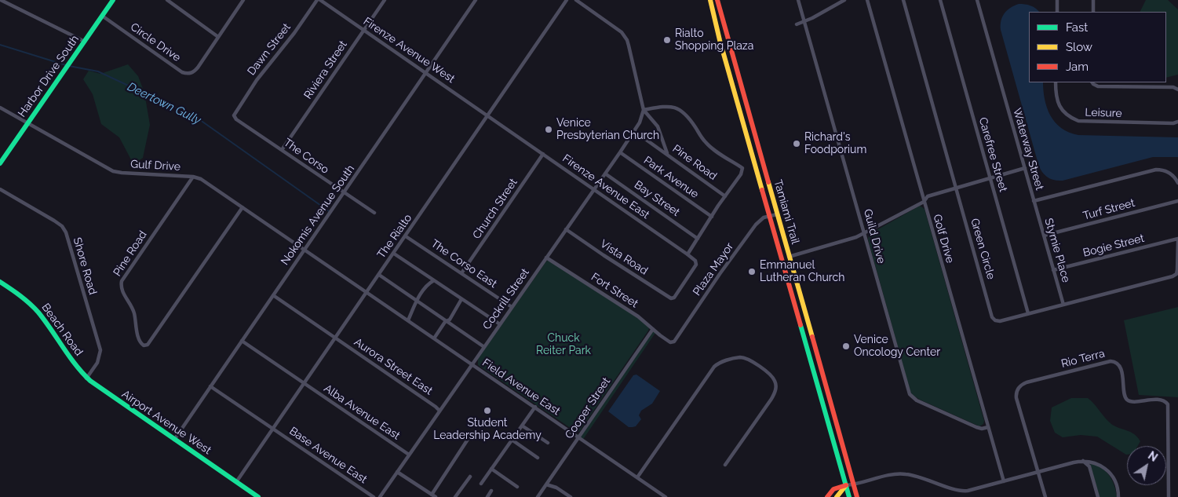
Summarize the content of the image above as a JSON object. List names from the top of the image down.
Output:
{
  "streets": {
    "main road": [
      "Harbor Drive South",
      "Tamiami Trail",
      "Beach Road",
      "Airport Avenue West"
    ],
    "street": [
      "Circle Drive",
      "Dawn Street",
      "Firenze Avenue West",
      "Riviera Street",
      "Leisure",
      "Waterway Street",
      "Carefree Street",
      "The Corso",
      "Pine Road",
      "Gulf Drive",
      "Park Avenue",
      "Firenze Avenue East",
      "Bay Street",
      "Church Street",
      "Turf Street",
      "Nokomis Avenue South",
      "The Rialto",
      "Guild Drive",
      "Golf Drive",
      "Bogie Street",
      "Green Circle",
      "Stymie Place",
      "Vista Road",
      "The Corso East",
      "Shore Road",
      "Plaza Mayor",
      "Fort Street",
      "Cockrill Street",
      "Rio Terra",
      "Aurora Street East",
      "Field Avenue East",
      "Cooper Street",
      "Alba Avenue East",
      "Base Avenue East"
    ]
  },
  "crossings": [
    ["Circle Drive", "Harbor Drive South"],
    ["Dawn Street", "Firenze Avenue West"],
    ["Dawn Street", "The Corso"],
    ["Firenze Avenue West", "Riviera Street"],
    ["Firenze Avenue West", "Firenze Avenue East"],
    ["Firenze Avenue West", "Nokomis Avenue South"],
    ["Firenze Avenue West", "The Rialto"],
    ["Riviera Street", "The Corso"],
    ["Harbor Drive South", "Gulf Drive"],
    ["Waterway Street", "Stymie Place"],
    ["Carefree Street", "Green Circle"],
    ["The Corso", "Nokomis Avenue South"],
    ["Pine Road", "Gulf Drive"],
    ["Pine Road", "Cockrill Street"],
    ["Gulf Drive", "Nokomis Avenue South"],
    ["Gulf Drive", "The Rialto"],
    ["Gulf Drive", "Field Avenue East"],
    ["Park Avenue", "Cockrill Street"],
    ["Firenze Avenue East", "Church Street"],
    ["Firenze Avenue East", "The Rialto"],
    ["Firenze Avenue East", "Vista Road"],
    ["Firenze Avenue East", "Cockrill Street"],
    ["Bay Street", "Cockrill Street"],
    ["Church Street", "The Corso East"],
    ["Turf Street", "Stymie Place"],
    ["Tamiami Trail", "Plaza Mayor"],
    ["Nokomis Avenue South", "Aurora Street East"],
    ["Nokomis Avenue South", "Alba Avenue East"],
    ["Nokomis Avenue South", "Airport Avenue West"],
    ["Nokomis Avenue South", "Base Avenue East"],
    ["The Rialto", "The Corso East"],
    ["The Rialto", "Aurora Street East"],
    ["The Rialto", "Field Avenue East"],
    ["The Rialto", "Alba Avenue East"],
    ["The Rialto", "Airport Avenue West"],
    ["The Rialto", "Base Avenue East"],
    ["Guild Drive", "Golf Drive"],
    ["Bogie Street", "Green Circle"],
    ["Bogie Street", "Stymie Place"],
    ["Green Circle", "Stymie Place"],
    ["Vista Road", "Cockrill Street"],
    ["The Corso East", "Cockrill Street"],
    ["Shore Road", "Beach Road"],
    ["Shore Road", "Airport Avenue West"],
    ["Plaza Mayor", "Fort Street"],
    ["Fort Street", "Cockrill Street"],
    ["Fort Street", "Cooper Street"],
    ["Cockrill Street", "Aurora Street East"],
    ["Cockrill Street", "Field Avenue East"],
    ["Cockrill Street", "Alba Avenue East"],
    ["Beach Road", "Airport Avenue West"],
    ["Field Avenue East", "Cooper Street"]
  ],
  "water": ["Deertown Gully"],
  "parks": ["Chuck Reiter Park"],
  "places": [
    "Rialto Shopping Plaza",
    "Venice Presbyterian Church",
    "Richard's Foodporium",
    "Emmanuel Lutheran Church",
    "Venice Oncology Center",
    "Student Leadership Academy"
  ],
  "legend": ["Fast", "Slow", "Jam"],
  "north": "top right"
}
